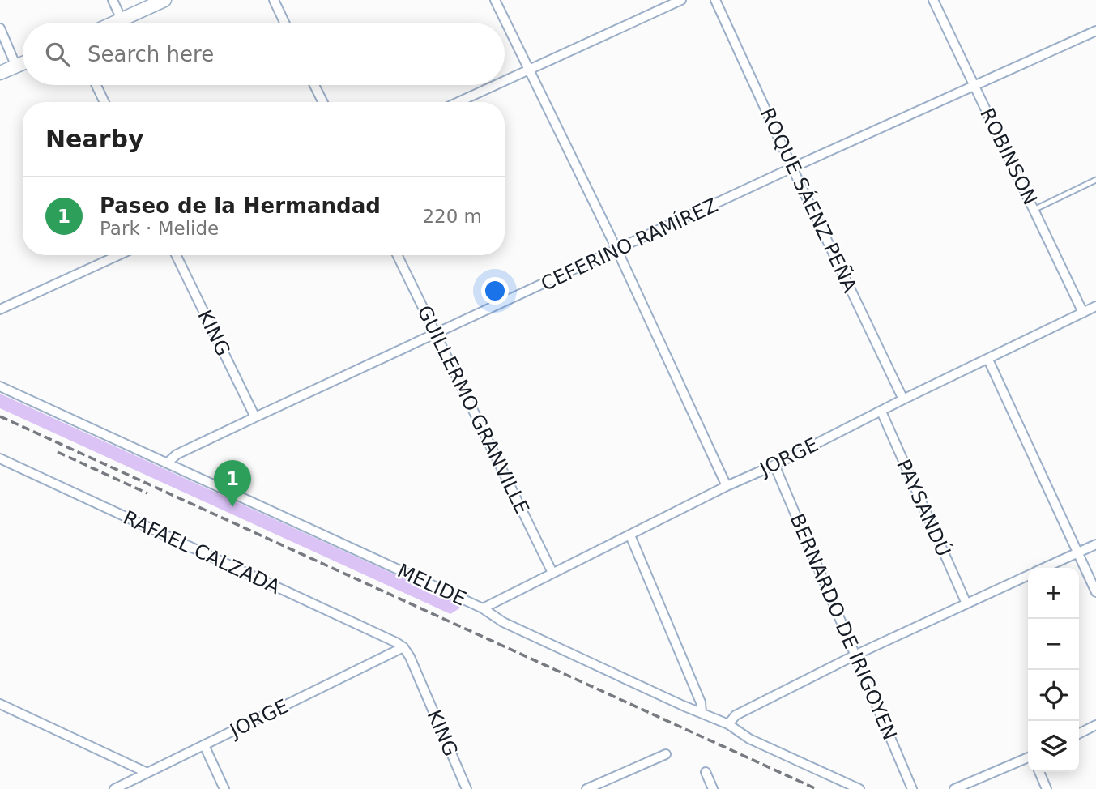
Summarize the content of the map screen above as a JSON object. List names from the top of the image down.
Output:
{
  "streets": {
    "street": [
      "ROBINSON",
      "ROQUE SÁENZ PEÑA",
      "CEFERINO RAMÍREZ",
      "KING",
      "GUILLERMO GRANVILLE",
      "JORGE",
      "PAYSANDÚ",
      "RAFAEL CALZADA",
      "MELIDE",
      "BERNARDO DE IRIGOYEN"
    ]
  },
  "crossings": [
    ["ROBINSON", "CEFERINO RAMÍREZ"],
    ["ROBINSON", "JORGE"],
    ["ROQUE SÁENZ PEÑA", "CEFERINO RAMÍREZ"],
    ["ROQUE SÁENZ PEÑA", "JORGE"],
    ["CEFERINO RAMÍREZ", "KING"],
    ["CEFERINO RAMÍREZ", "GUILLERMO GRANVILLE"],
    ["CEFERINO RAMÍREZ", "MELIDE"],
    ["KING", "JORGE"],
    ["KING", "RAFAEL CALZADA"],
    ["GUILLERMO GRANVILLE", "JORGE"],
    ["JORGE", "PAYSANDÚ"],
    ["JORGE", "RAFAEL CALZADA"],
    ["JORGE", "MELIDE"],
    ["JORGE", "BERNARDO DE IRIGOYEN"]
  ],
  "page": {
    "search": "Search here",
    "heading": "Nearby",
    "list": [
      {
        "mark": "1",
        "name": "Paseo de la Hermandad",
        "note": "Park · Melide",
        "value": "220 m"
      }
    ],
    "pins": "1",
    "map_buttons": ["+", "−"]
  }
}
